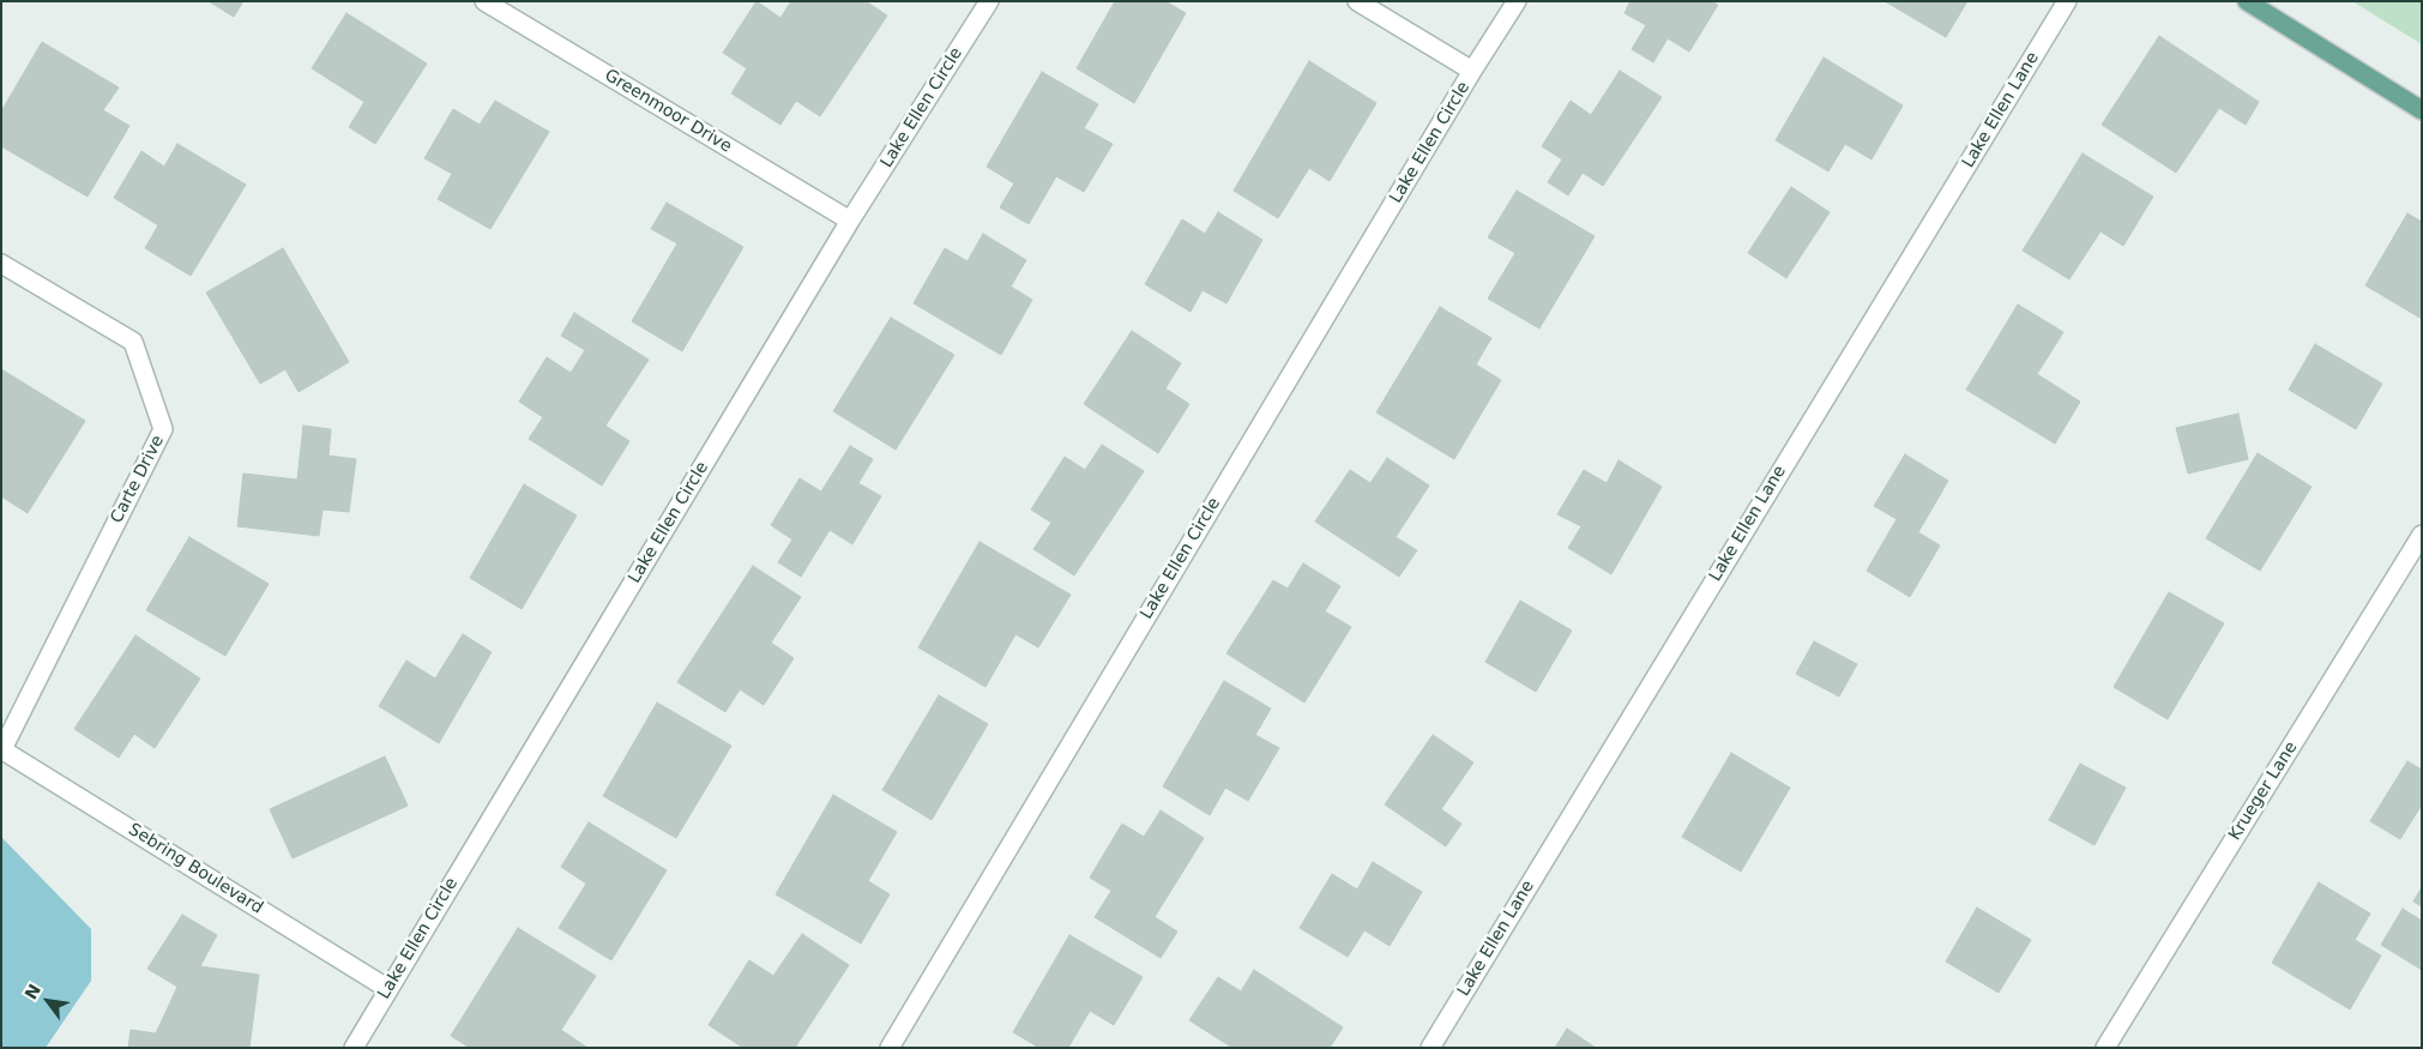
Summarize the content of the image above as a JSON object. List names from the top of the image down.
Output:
{
  "streets": {
    "street": [
      "Lake Ellen Circle",
      "Lake Ellen Lane",
      "Greenmoor Drive",
      "Carte Drive",
      "Krueger Lane",
      "Sebring Boulevard"
    ]
  },
  "crossings": [
    ["Lake Ellen Circle", "Greenmoor Drive"],
    ["Lake Ellen Circle", "Sebring Boulevard"],
    ["Carte Drive", "Sebring Boulevard"]
  ],
  "north": "top left"
}
